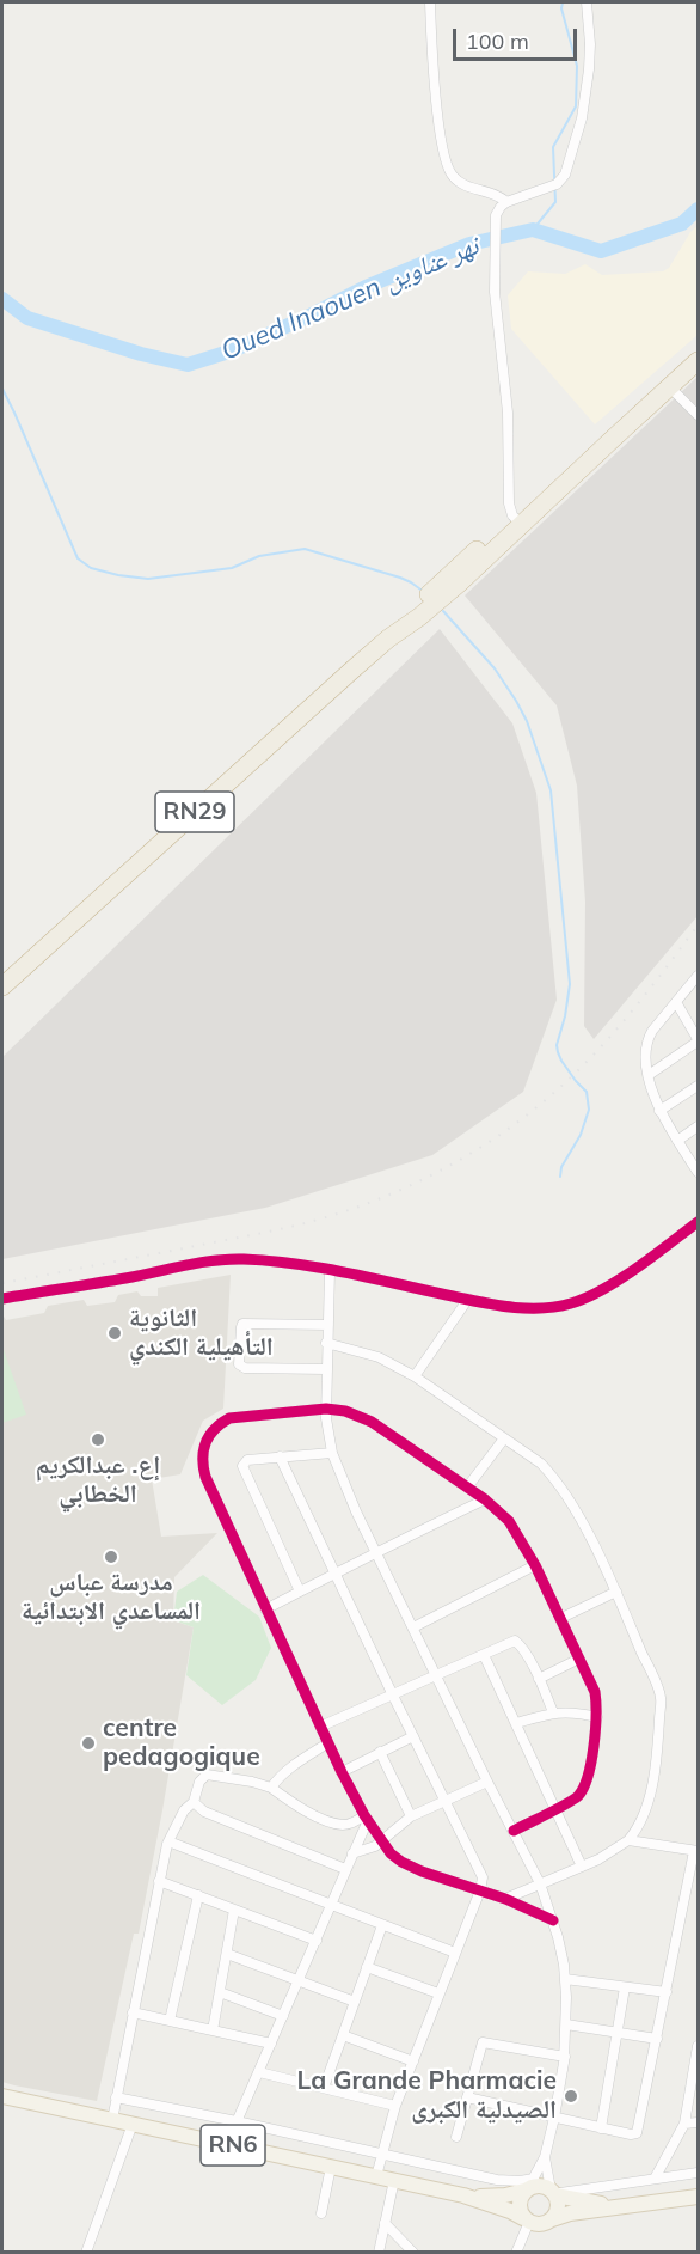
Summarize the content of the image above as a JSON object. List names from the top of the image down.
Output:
{
  "streets": {
    "highway": ["RN29"],
    "main road": ["RN6"]
  },
  "water": ["Oued Inaouen نهر عناوين"],
  "places": [
    "الثانوية التأهيلية الكندي",
    "إع. عبدالكريم الخطابي",
    "مدرسة عباس المساعدي الابتدائية",
    "centre pedagogique",
    "La Grande Pharmacie الصيدلية الكبرى"
  ],
  "scale_bar": "100 m"
}
